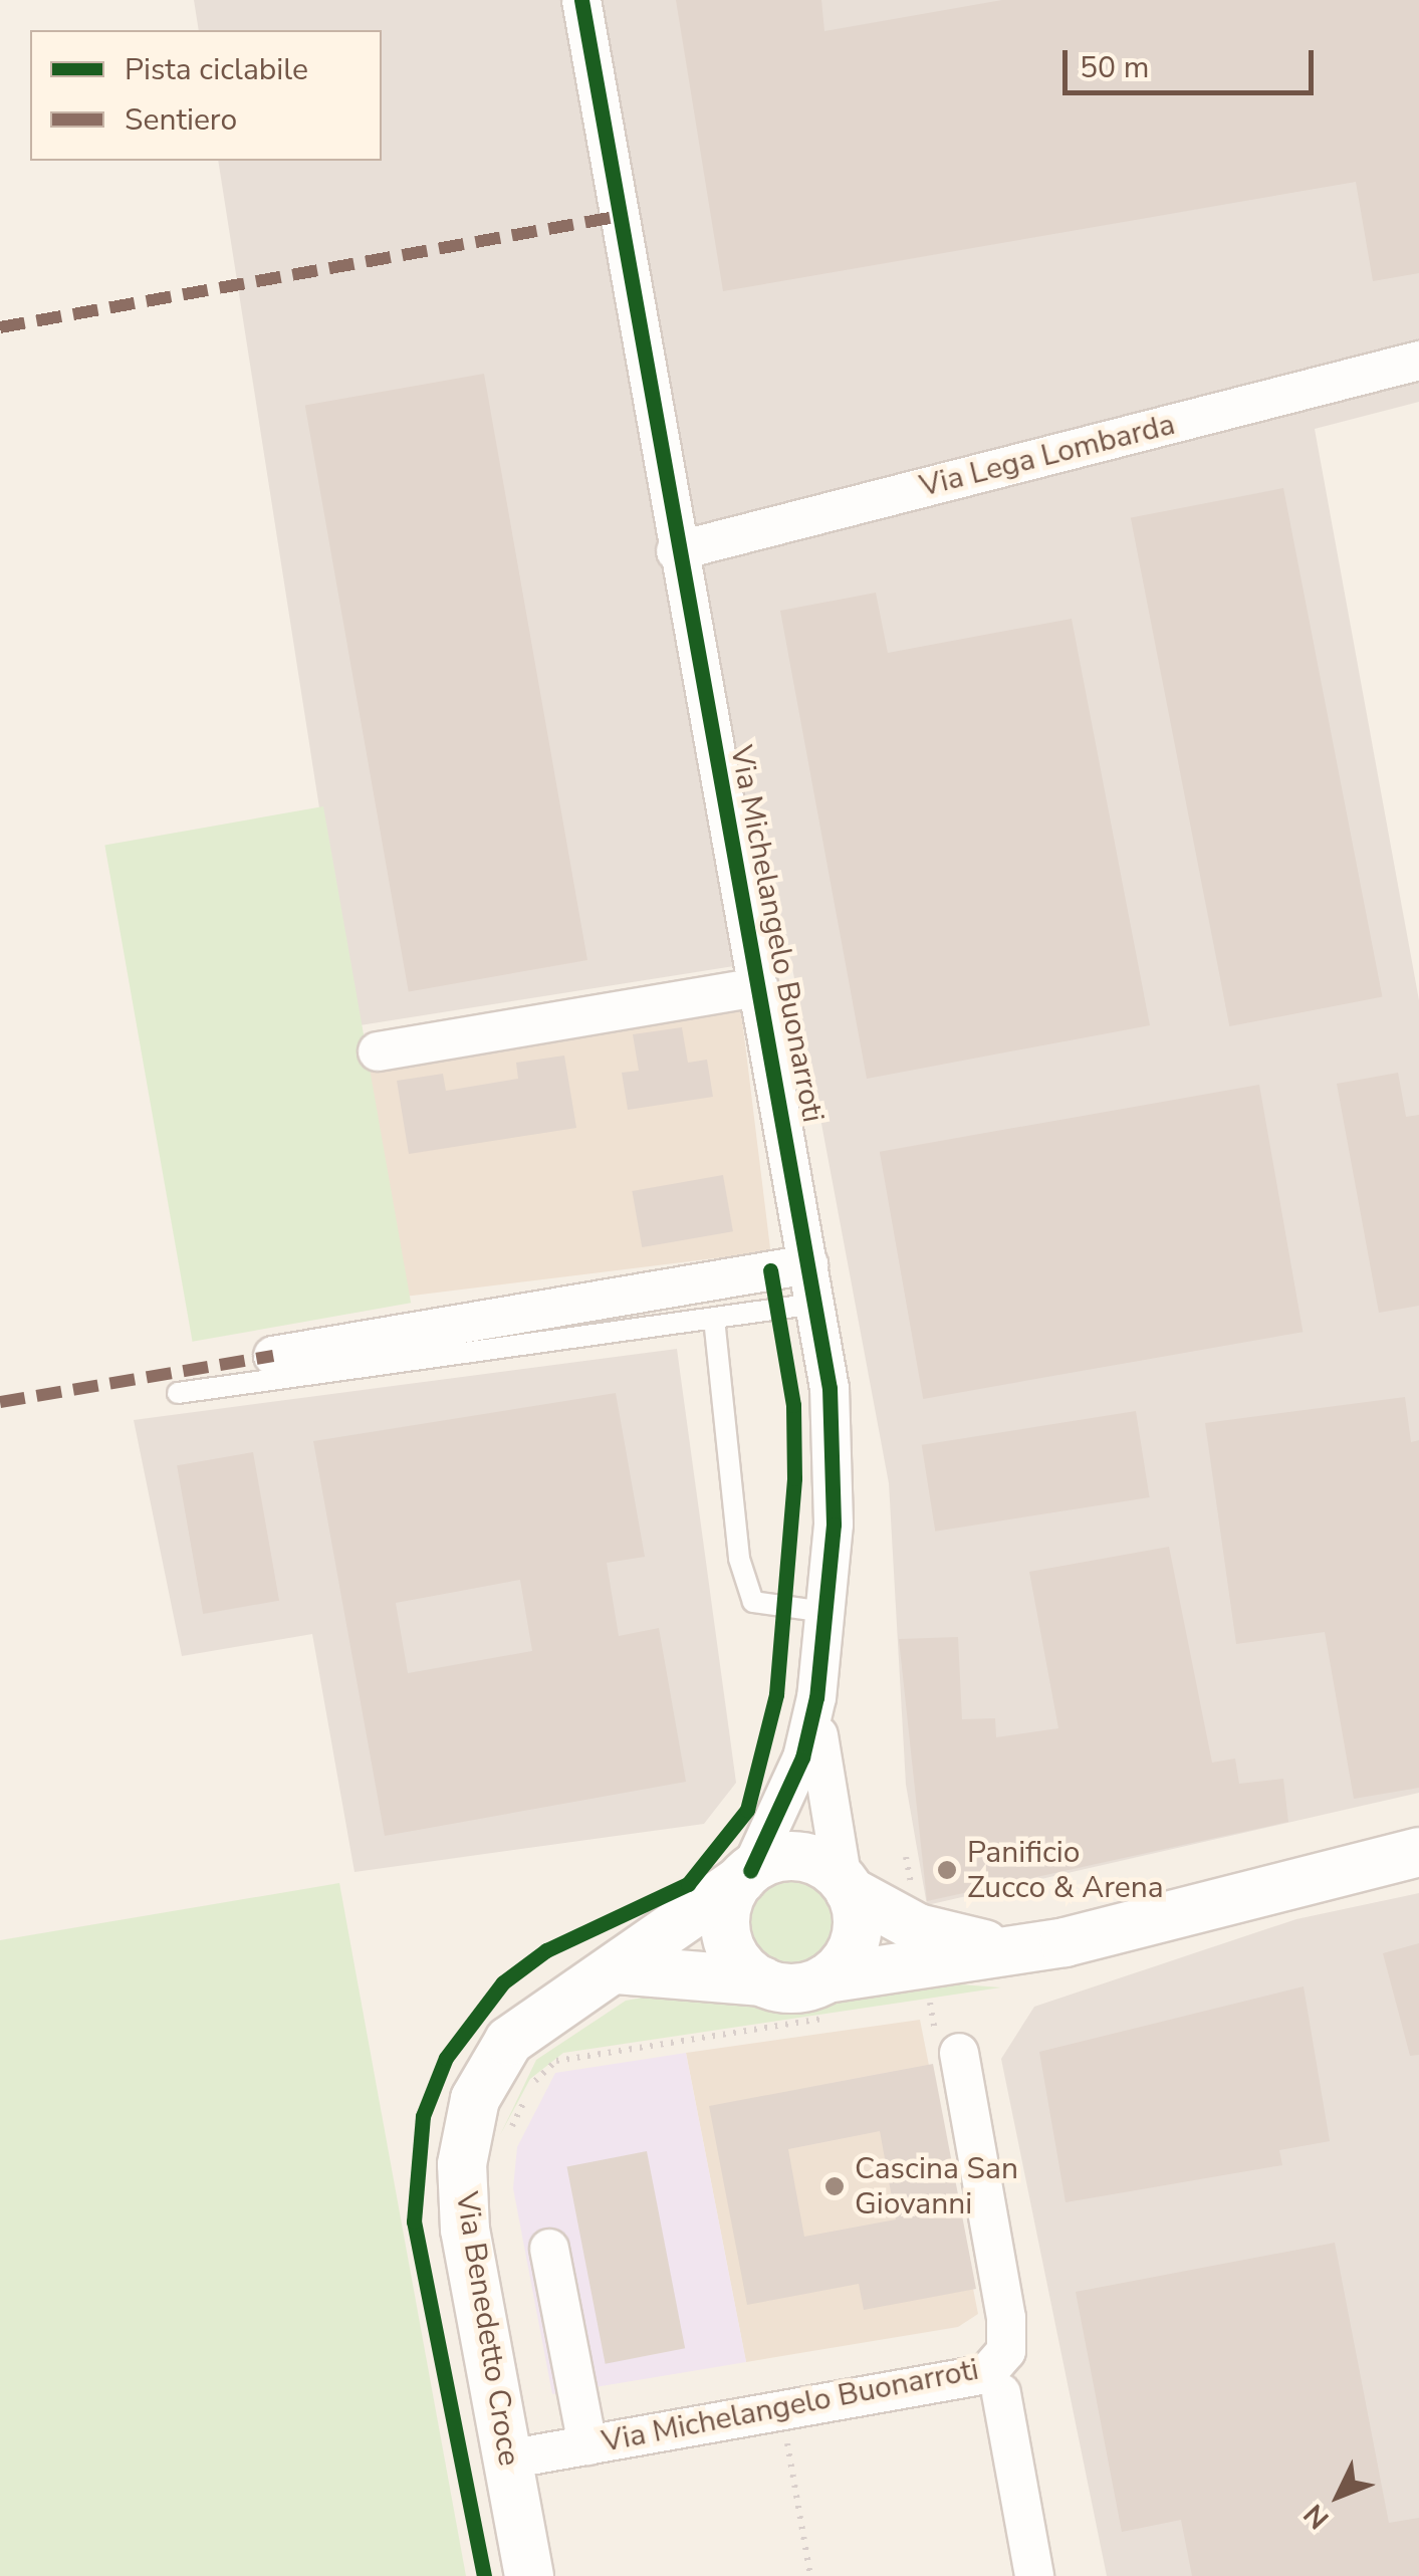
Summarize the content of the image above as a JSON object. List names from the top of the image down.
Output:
{
  "streets": {
    "street": ["Via Lega Lombarda", "Via Michelangelo Buonarroti", "Via Benedetto Croce"]
  },
  "crossings": [
    ["Via Lega Lombarda", "Via Michelangelo Buonarroti"],
    ["Via Michelangelo Buonarroti", "Via Benedetto Croce"]
  ],
  "places": ["Panificio Zucco & Arena", "Cascina San Giovanni"],
  "legend": ["Pista ciclabile", "Sentiero"],
  "scale_bar": "50 m",
  "north": "bottom left"
}
